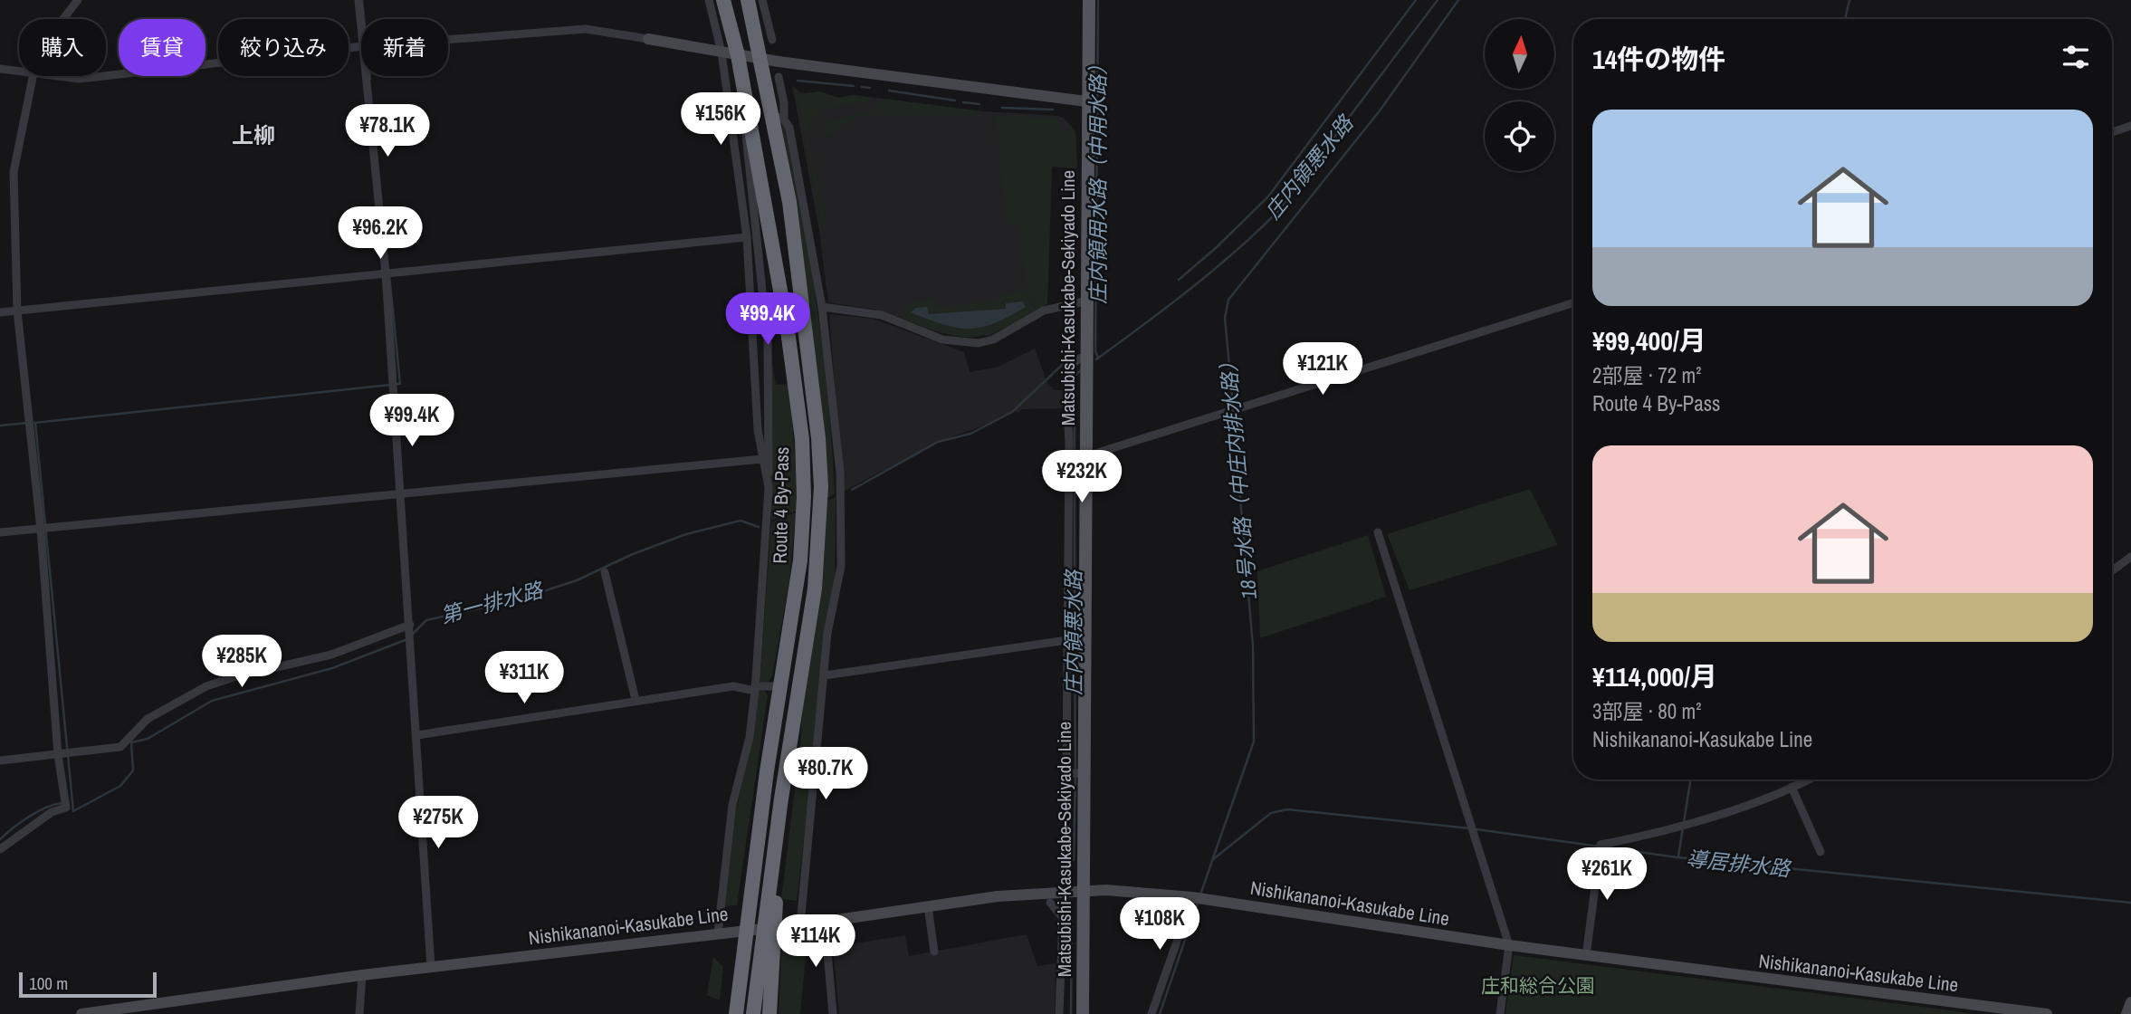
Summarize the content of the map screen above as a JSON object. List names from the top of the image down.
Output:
{
  "streets": {
    "highway": ["Route 4 By-Pass"],
    "main road": ["Matsubishi-Kasukabe-Sekiyado Line", "Nishikananoi-Kasukabe Line"]
  },
  "crossings": [
    ["Matsubishi-Kasukabe-Sekiyado Line", "Nishikananoi-Kasukabe Line"],
    ["Route 4 By-Pass", "Nishikananoi-Kasukabe Line"]
  ],
  "districts": ["上柳"],
  "water": [
    "庄内領悪水路",
    "庄内領用水路（中用水路）",
    "18号水路（中庄内排水路）",
    "第一排水路",
    "導居排水路"
  ],
  "parks": ["庄和総合公園"],
  "scale_bar": "100 m",
  "north": "top",
  "page": {
    "chip": [
      "購入",
      "賃貸",
      "絞り込み",
      "新着"
    ],
    "heading": "14件の物件",
    "price": [
      "¥156K",
      "¥78.1K",
      "¥96.2K",
      "¥99.4K",
      "¥121K",
      "¥99.4K",
      "¥232K",
      "¥285K",
      "¥311K",
      "¥80.7K",
      "¥275K",
      "¥261K",
      "¥108K",
      "¥114K"
    ],
    "list": [
      {
        "name": "¥99,400/月",
        "note": "2部屋 · 72 m² · Route 4 By-Pass"
      },
      {
        "name": "¥114,000/月",
        "note": "3部屋 · 80 m² · Nishikananoi-Kasukabe Line"
      }
    ],
    "scale": "100 m"
  }
}
